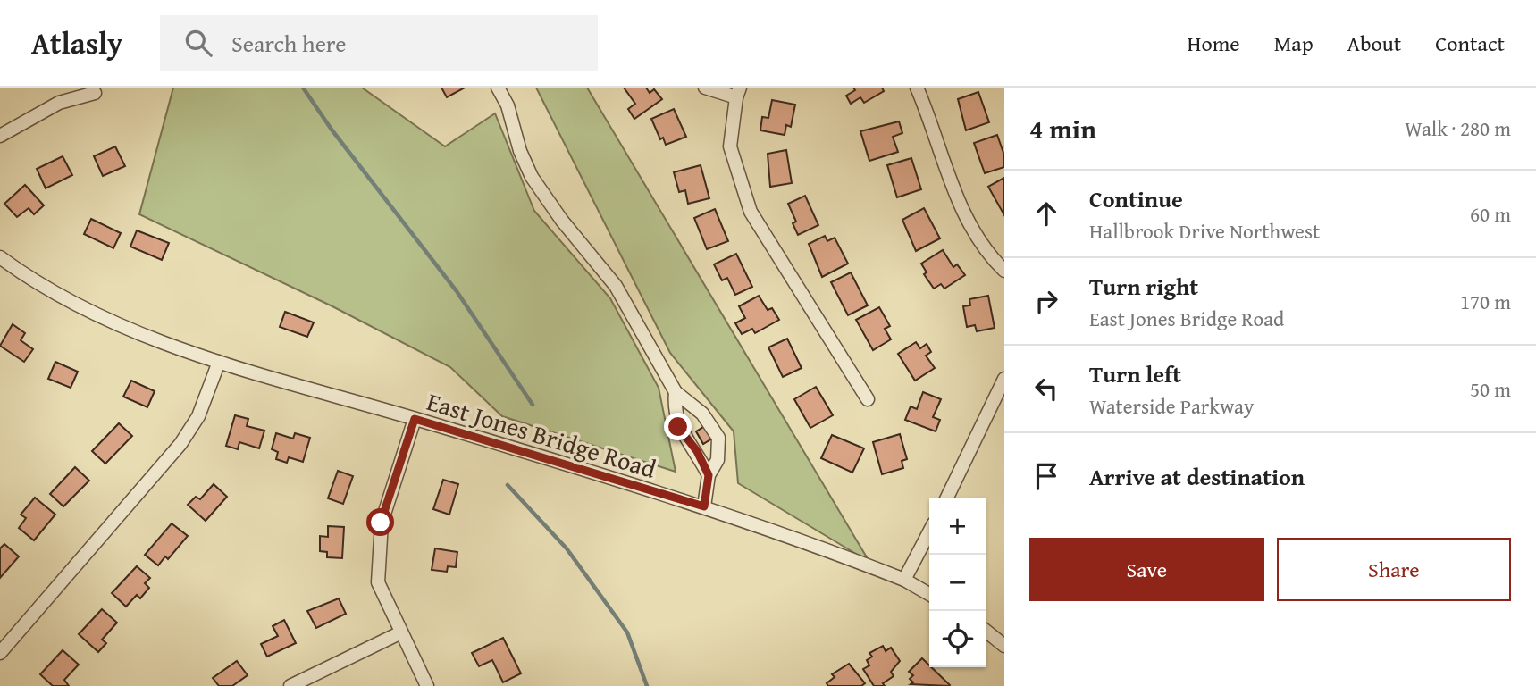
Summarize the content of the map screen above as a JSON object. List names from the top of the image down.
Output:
{
  "streets": {
    "street": ["East Jones Bridge Road"]
  },
  "page": {
    "header": "Atlasly",
    "search": "Search here",
    "nav": [
      "Home",
      "Map",
      "About",
      "Contact"
    ],
    "heading": ["4 min", "Walk · 280 m"],
    "list": [
      ["Continue", "Hallbrook Drive Northwest", "60 m"],
      ["Turn right", "East Jones Bridge Road", "170 m"],
      ["Turn left", "Waterside Parkway", "50 m"],
      "Arrive at destination"
    ],
    "map_buttons": ["+", "−"],
    "buttons": ["Save", "Share"]
  }
}
